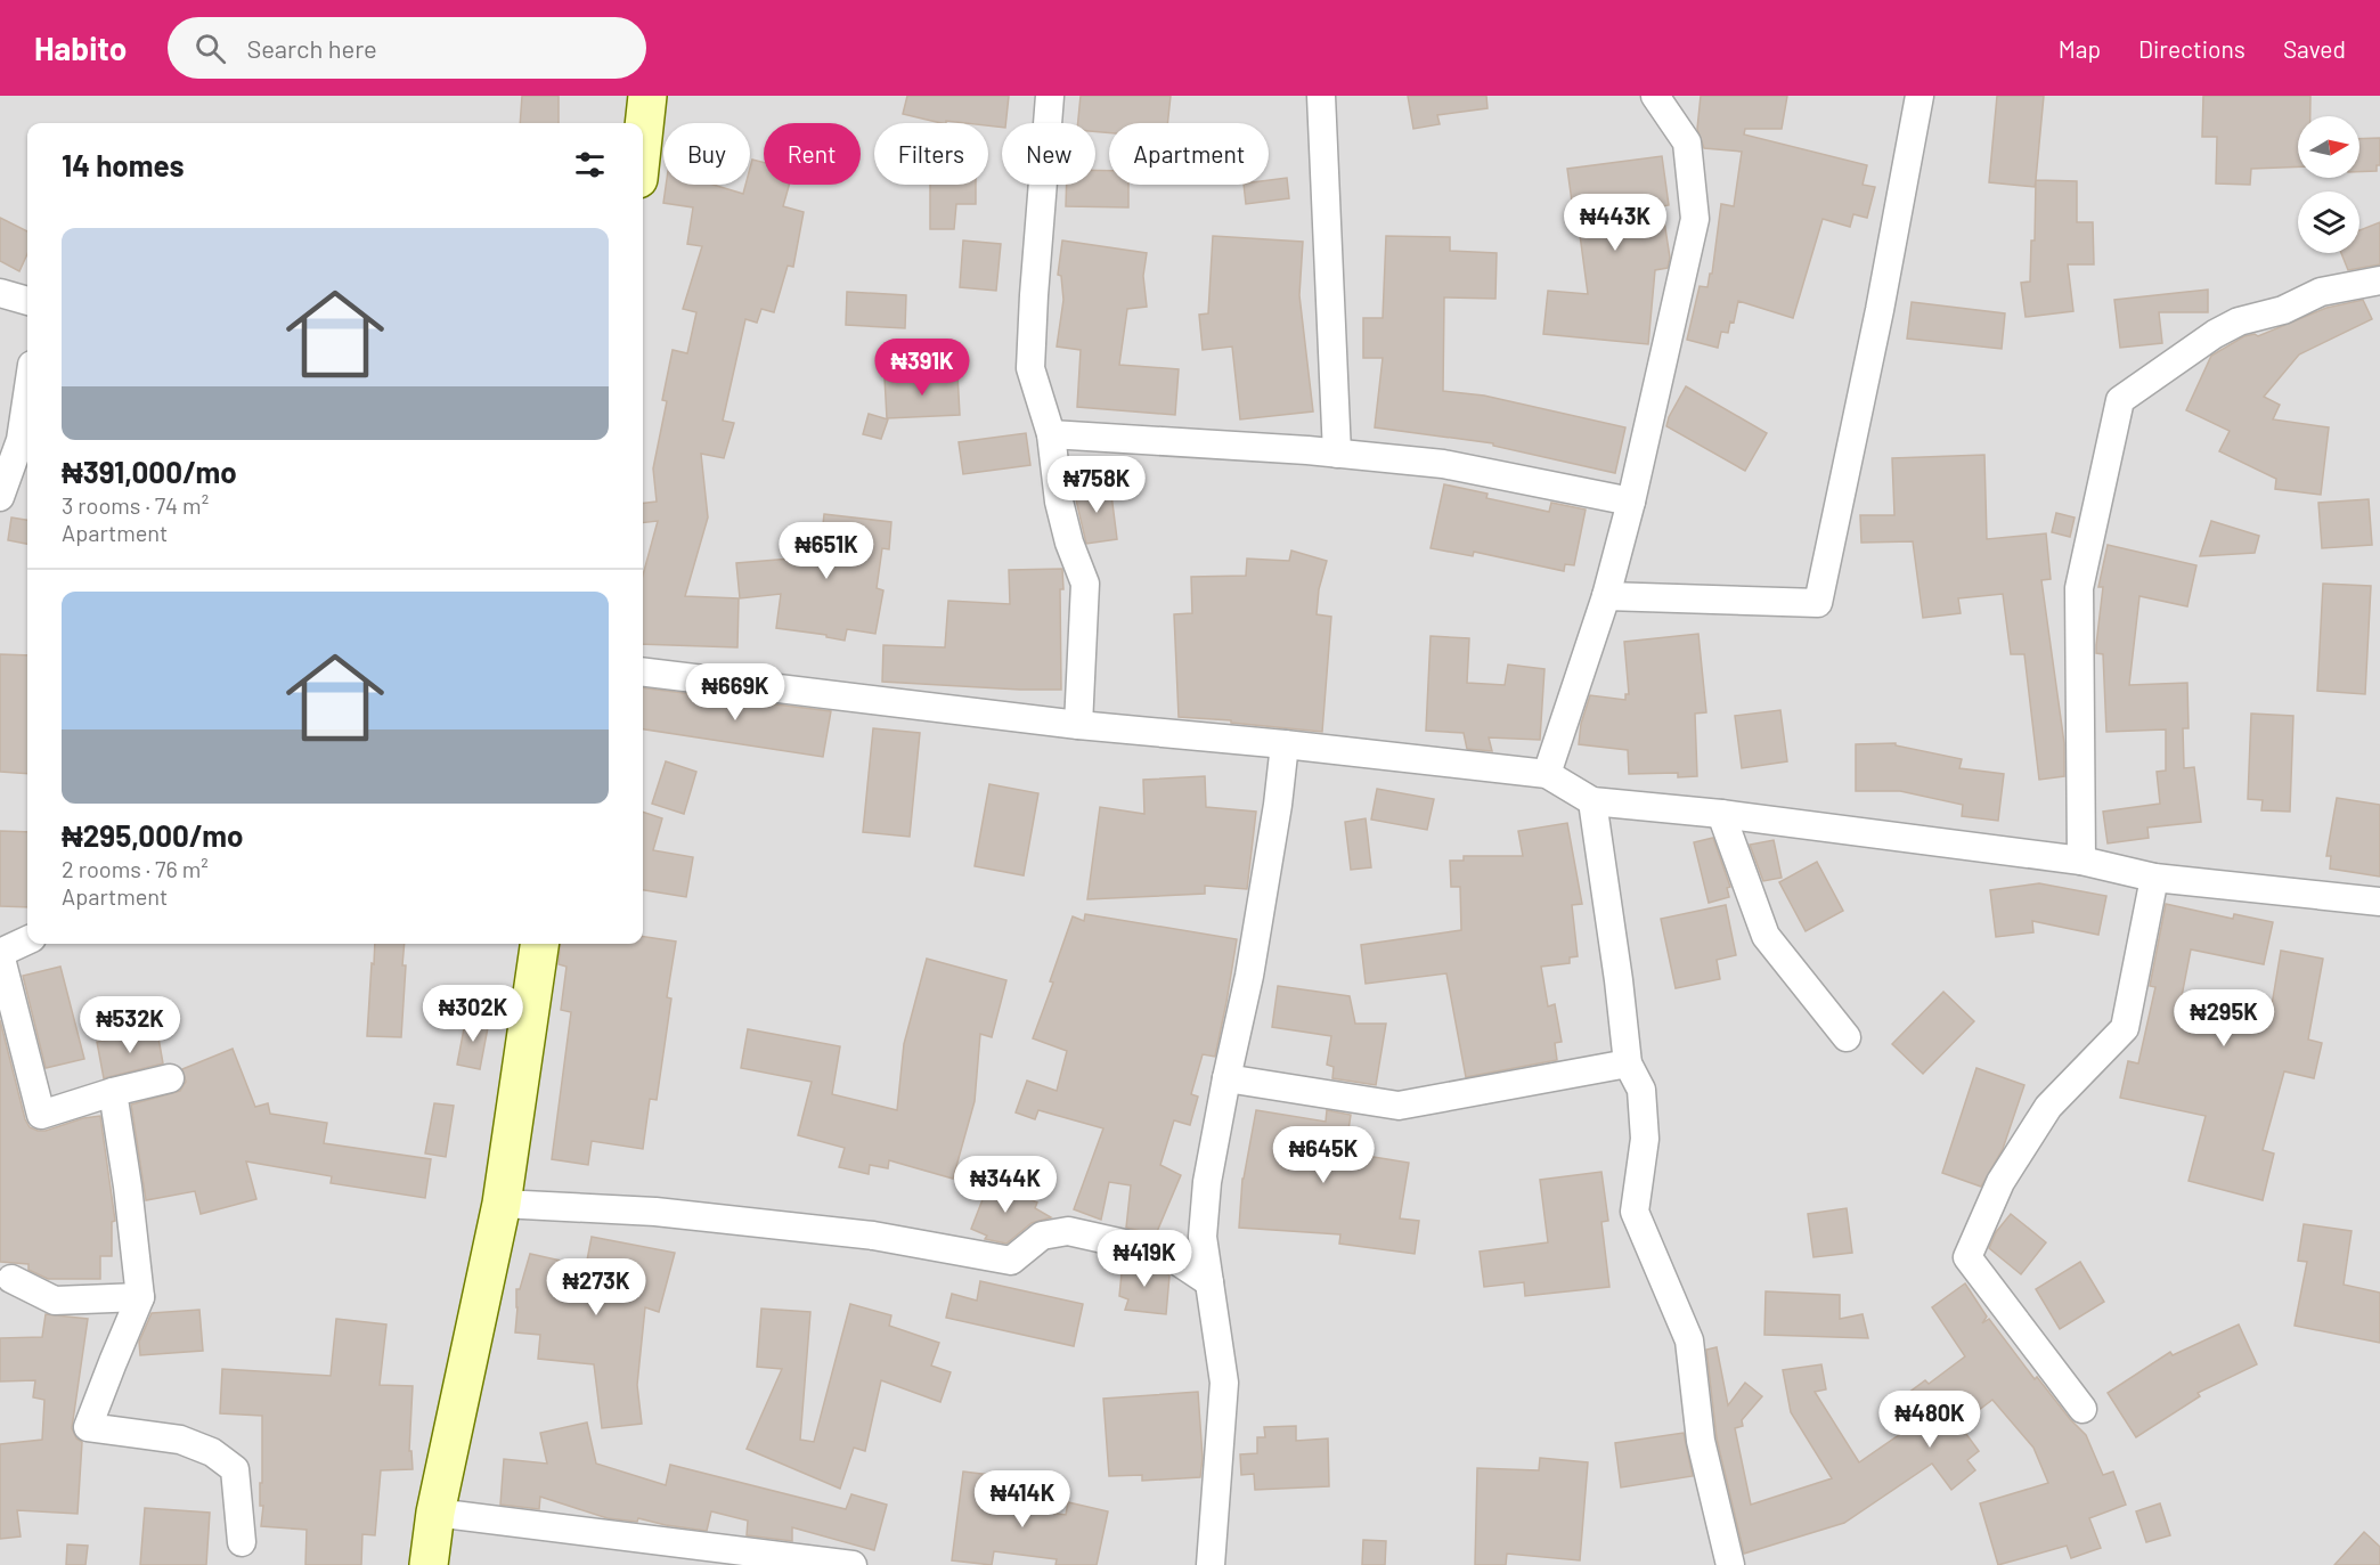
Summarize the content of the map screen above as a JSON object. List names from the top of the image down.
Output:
{
  "north": "right",
  "page": {
    "header": "Habito",
    "search": "Search here",
    "nav": ["Map", "Directions", "Saved"],
    "chip": [
      "Buy",
      "Rent",
      "Filters",
      "New",
      "Apartment"
    ],
    "heading": "14 homes",
    "price": [
      "₦443K",
      "₦391K",
      "₦758K",
      "₦651K",
      "₦669K",
      "₦302K",
      "₦295K",
      "₦532K",
      "₦645K",
      "₦344K",
      "₦419K",
      "₦273K",
      "₦480K",
      "₦414K"
    ],
    "list": [
      {
        "name": "₦391,000/mo",
        "note": "3 rooms · 74 m² · Apartment"
      },
      {
        "name": "₦295,000/mo",
        "note": "2 rooms · 76 m² · Apartment"
      }
    ]
  }
}
